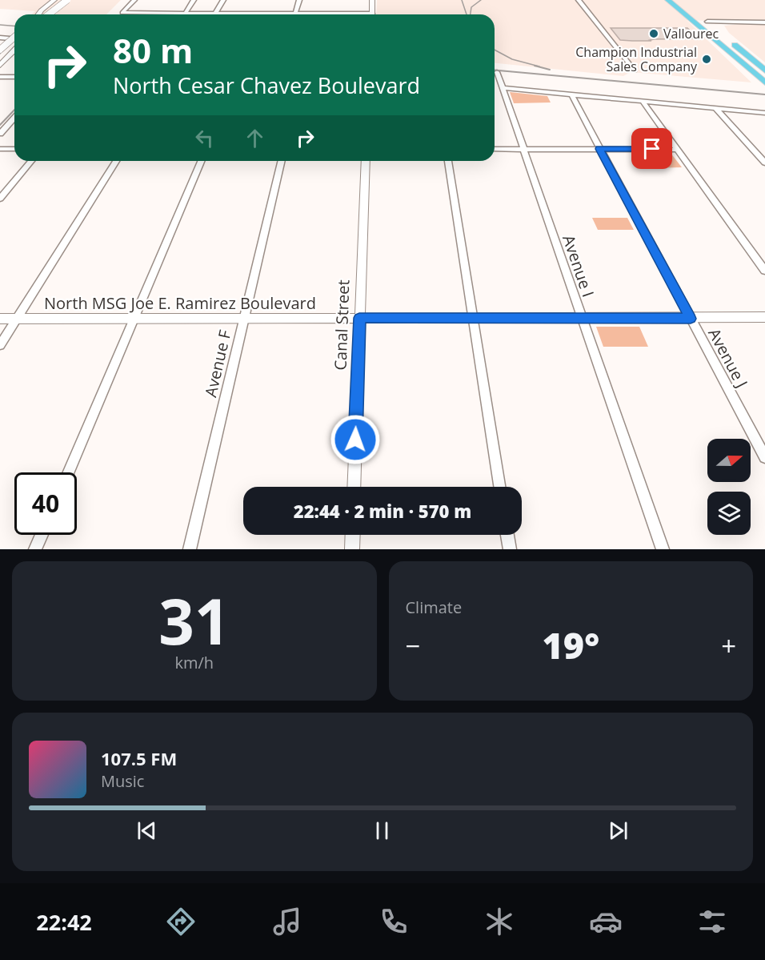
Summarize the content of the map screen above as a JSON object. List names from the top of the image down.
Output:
{
  "streets": {
    "street": [
      "Avenue I",
      "North MSG Joe E. Ramirez Boulevard",
      "Canal Street",
      "Avenue J",
      "Avenue F"
    ]
  },
  "crossings": [
    ["Avenue I", "North MSG Joe E. Ramirez Boulevard"],
    ["North MSG Joe E. Ramirez Boulevard", "Canal Street"],
    ["North MSG Joe E. Ramirez Boulevard", "Avenue J"],
    ["North MSG Joe E. Ramirez Boulevard", "Avenue F"]
  ],
  "places": ["Vallourec", "Champion Industrial Sales Company"],
  "north": "right",
  "page": {
    "turn": ["80 m", "North Cesar Chavez Boulevard"],
    "limit": "40",
    "trip": "22:44 · 2 min · 570 m",
    "tile": [
      ["31", "km/h"],
      "Climate"
    ],
    "heat": ["−", "19°", "+"],
    "song": ["107.5 FM", "Music"],
    "tabs": "22:42"
  }
}
